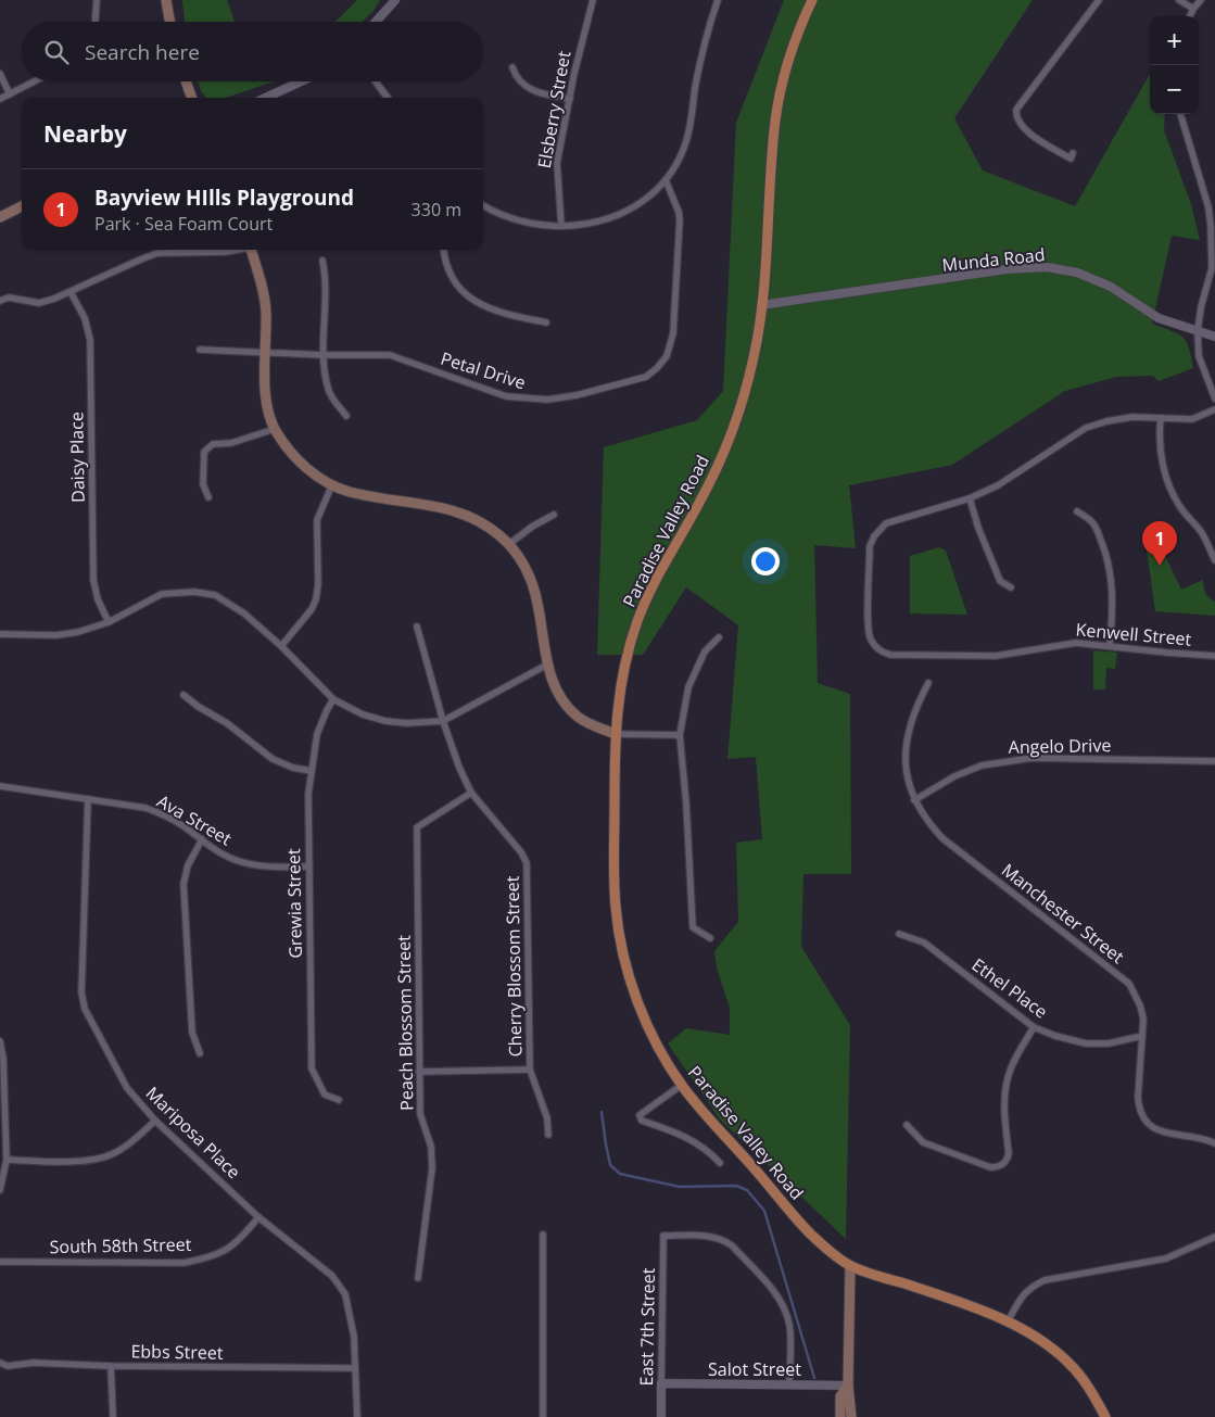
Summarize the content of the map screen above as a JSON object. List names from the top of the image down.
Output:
{
  "streets": {
    "main road": ["Paradise Valley Road"],
    "street": [
      "Elsberry Street",
      "Munda Road",
      "Petal Drive",
      "Daisy Place",
      "Kenwell Street",
      "Angelo Drive",
      "Ava Street",
      "Grewia Street",
      "Manchester Street",
      "Cherry Blossom Street",
      "Ethel Place",
      "Peach Blossom Street",
      "Mariposa Place",
      "South 58th Street",
      "East 7th Street",
      "Ebbs Street",
      "Salot Street"
    ]
  },
  "crossings": [
    ["Munda Road", "Paradise Valley Road"],
    ["Angelo Drive", "Manchester Street"],
    ["Ava Street", "Grewia Street"],
    ["Ava Street", "Mariposa Place"],
    ["Manchester Street", "Ethel Place"],
    ["Cherry Blossom Street", "Peach Blossom Street"],
    ["Mariposa Place", "South 58th Street"],
    ["Mariposa Place", "Ebbs Street"],
    ["East 7th Street", "Salot Street"]
  ],
  "page": {
    "map_buttons": ["+", "−"],
    "search": "Search here",
    "heading": "Nearby",
    "list": [
      {
        "mark": "1",
        "name": "Bayview HIlls Playground",
        "note": "Park · Sea Foam Court",
        "value": "330 m"
      }
    ],
    "pins": "1"
  }
}
